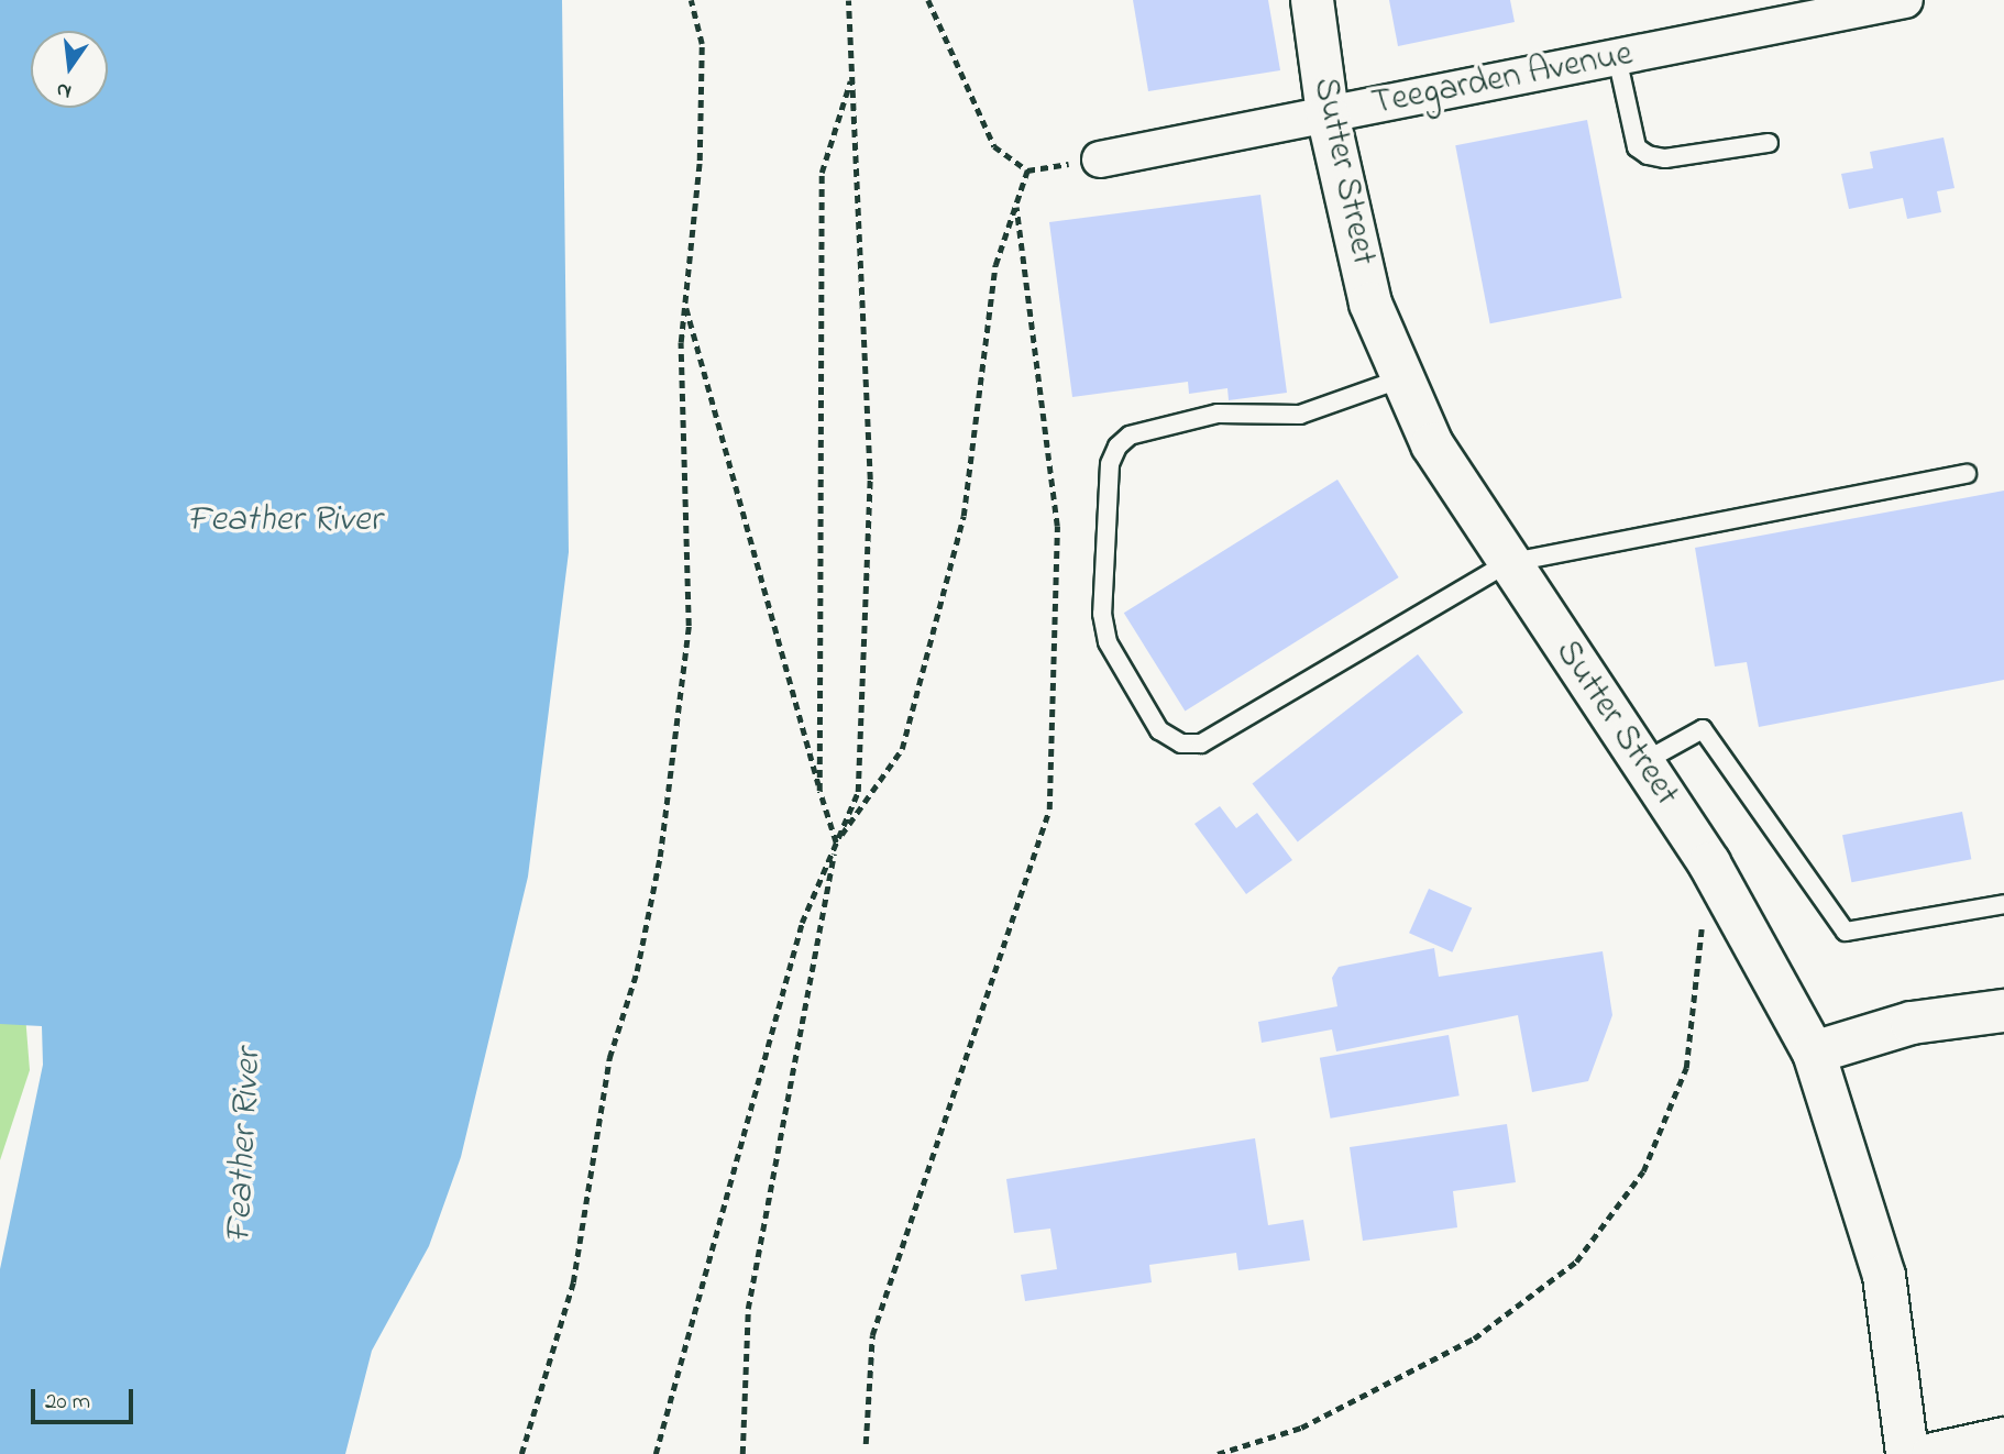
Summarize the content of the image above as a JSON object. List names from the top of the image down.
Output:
{
  "streets": {
    "main road": ["Sutter Street"],
    "street": ["Teegarden Avenue"]
  },
  "crossings": [
    ["Teegarden Avenue", "Sutter Street"]
  ],
  "water": ["Feather River"],
  "scale_bar": "20 m",
  "north": "bottom"
}
